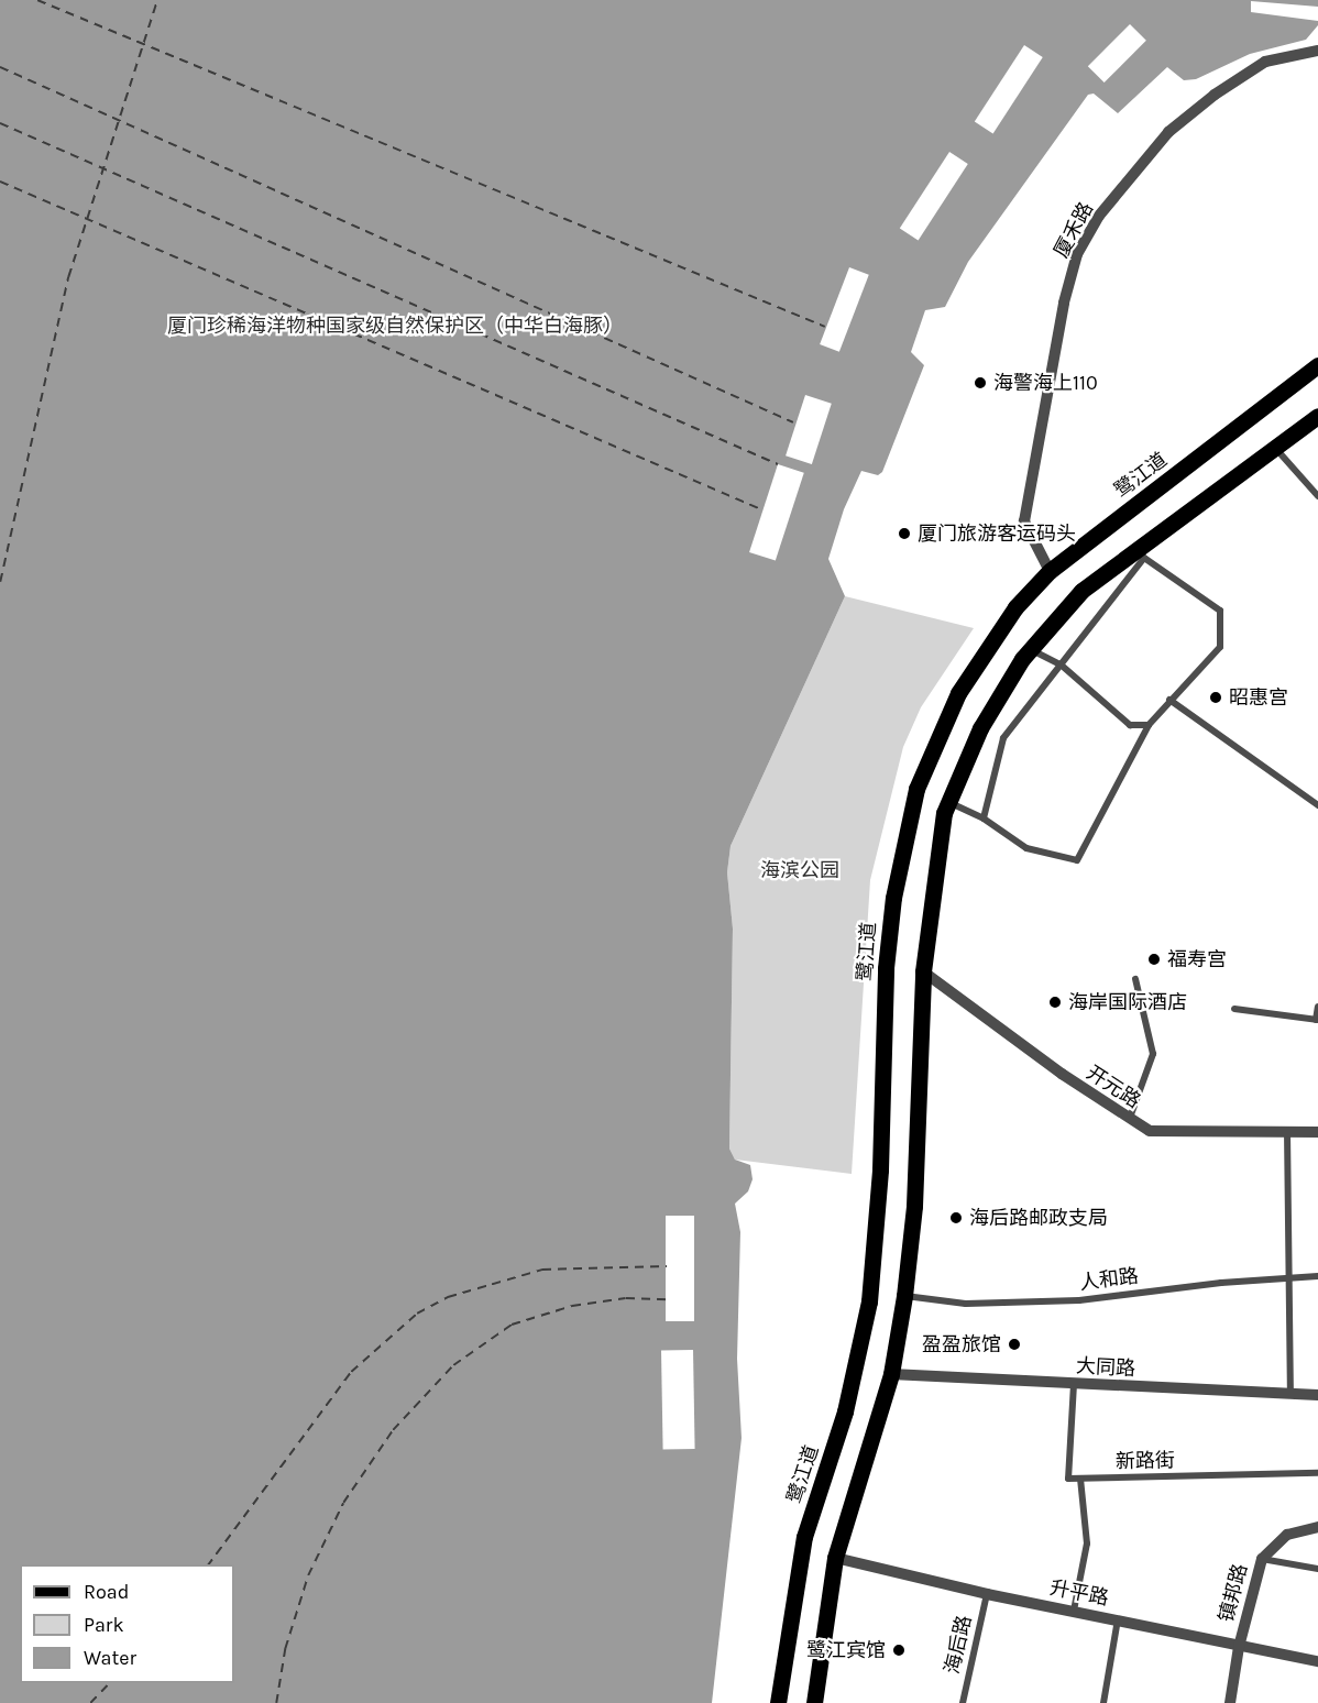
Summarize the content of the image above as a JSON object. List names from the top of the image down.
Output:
{
  "streets": {
    "main road": ["鹭江道"],
    "street": [
      "厦禾路",
      "开元路",
      "人和路",
      "大同路",
      "新路街",
      "升平路",
      "镇邦路",
      "海后路"
    ]
  },
  "crossings": [
    ["厦禾路", "鹭江道"],
    ["升平路", "镇邦路"],
    ["升平路", "海后路"]
  ],
  "parks": ["厦门珍稀海洋物种国家级自然保护区（中华白海豚）", "海滨公园"],
  "places": [
    "海警海上110",
    "厦门旅游客运码头",
    "昭惠宫",
    "福寿宫",
    "海岸国际酒店",
    "海后路邮政支局",
    "盈盈旅馆",
    "鹭江宾馆"
  ],
  "legend": ["Road", "Park", "Water"]
}
